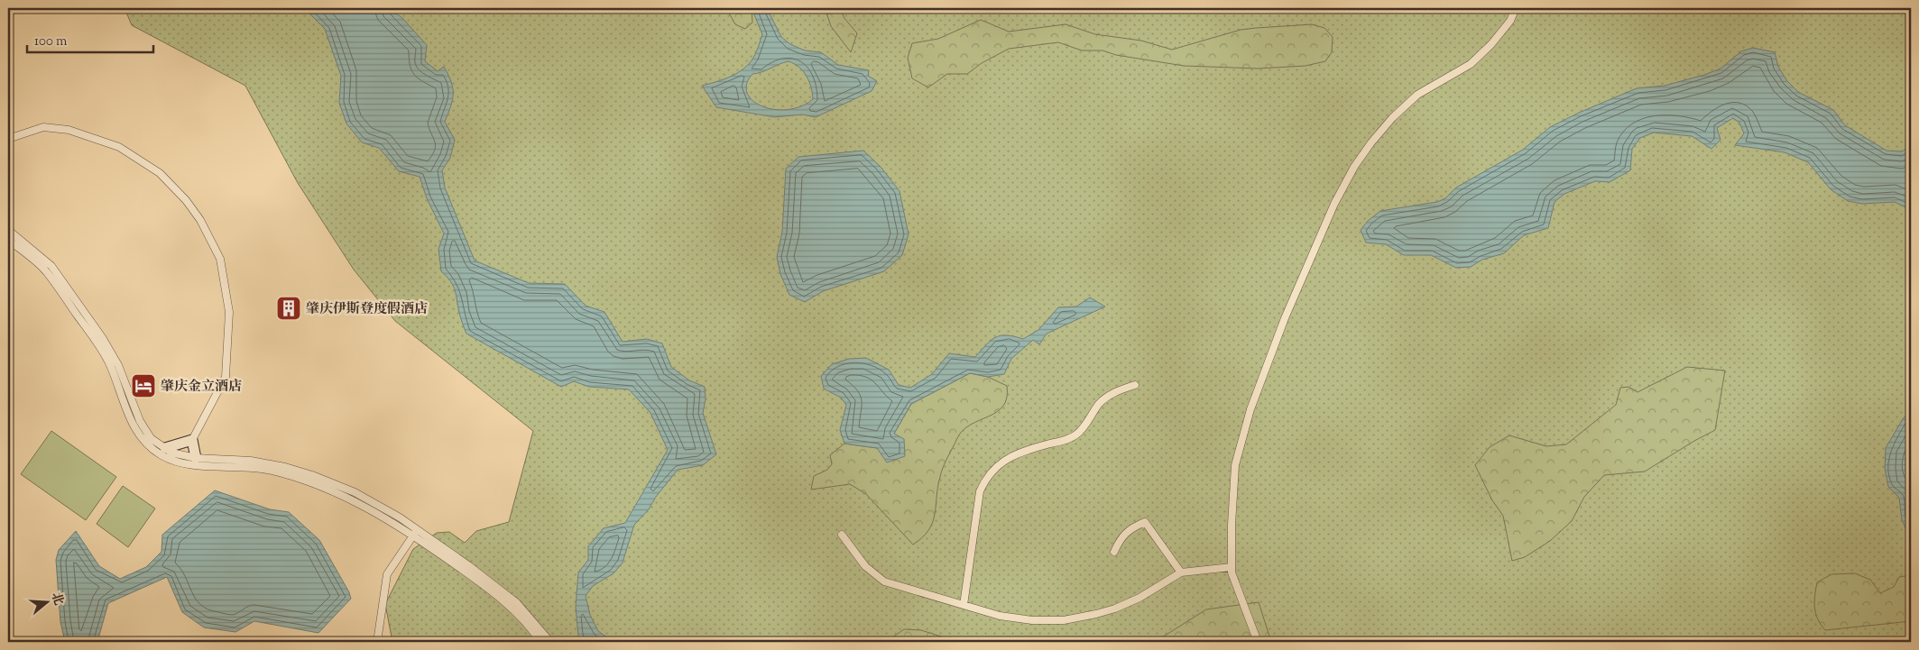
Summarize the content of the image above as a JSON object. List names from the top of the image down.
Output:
{
  "places": {
    "building": ["肇庆伊斯登度假酒店"],
    "hotel": ["肇庆金立酒店"]
  },
  "scale_bar": "100 m",
  "north": "right"
}
